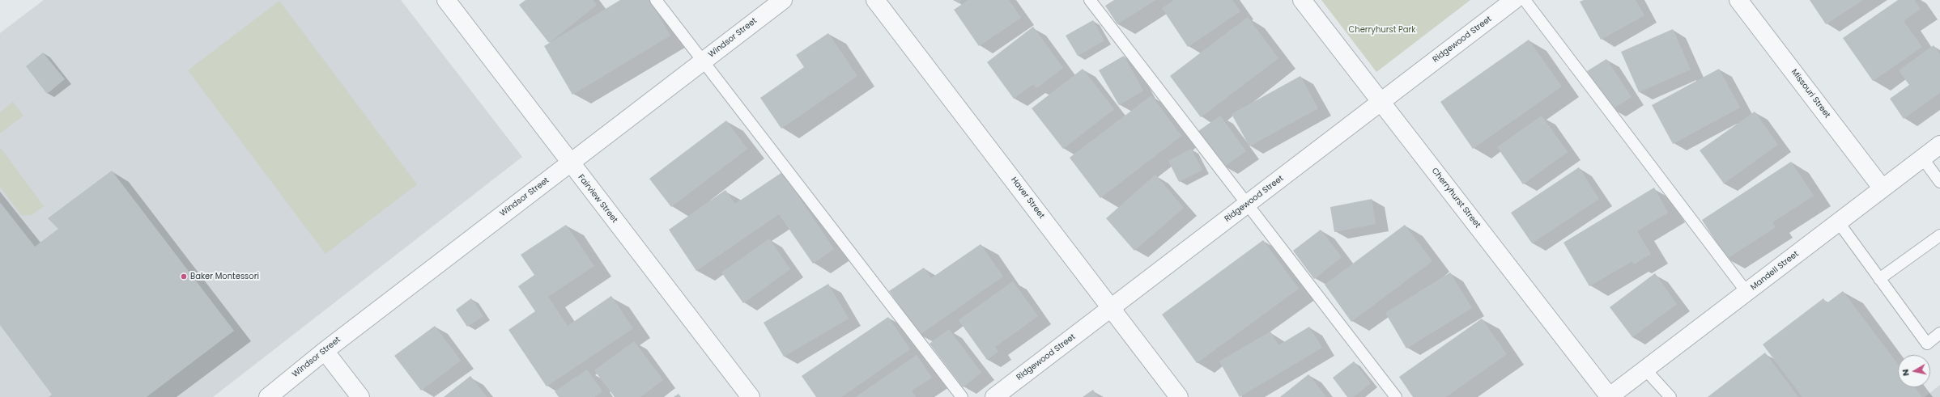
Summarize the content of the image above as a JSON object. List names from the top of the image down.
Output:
{
  "streets": {
    "street": [
      "Windsor Street",
      "Ridgewood Street",
      "Missouri Street",
      "Haver Street",
      "Cherryhurst Street",
      "Fairview Street",
      "Mandell Street"
    ]
  },
  "crossings": [
    ["Windsor Street", "Fairview Street"],
    ["Ridgewood Street", "Haver Street"],
    ["Ridgewood Street", "Cherryhurst Street"],
    ["Missouri Street", "Mandell Street"],
    ["Cherryhurst Street", "Mandell Street"]
  ],
  "parks": ["Cherryhurst Park"],
  "places": ["Baker Montessori"],
  "north": "left"
}
